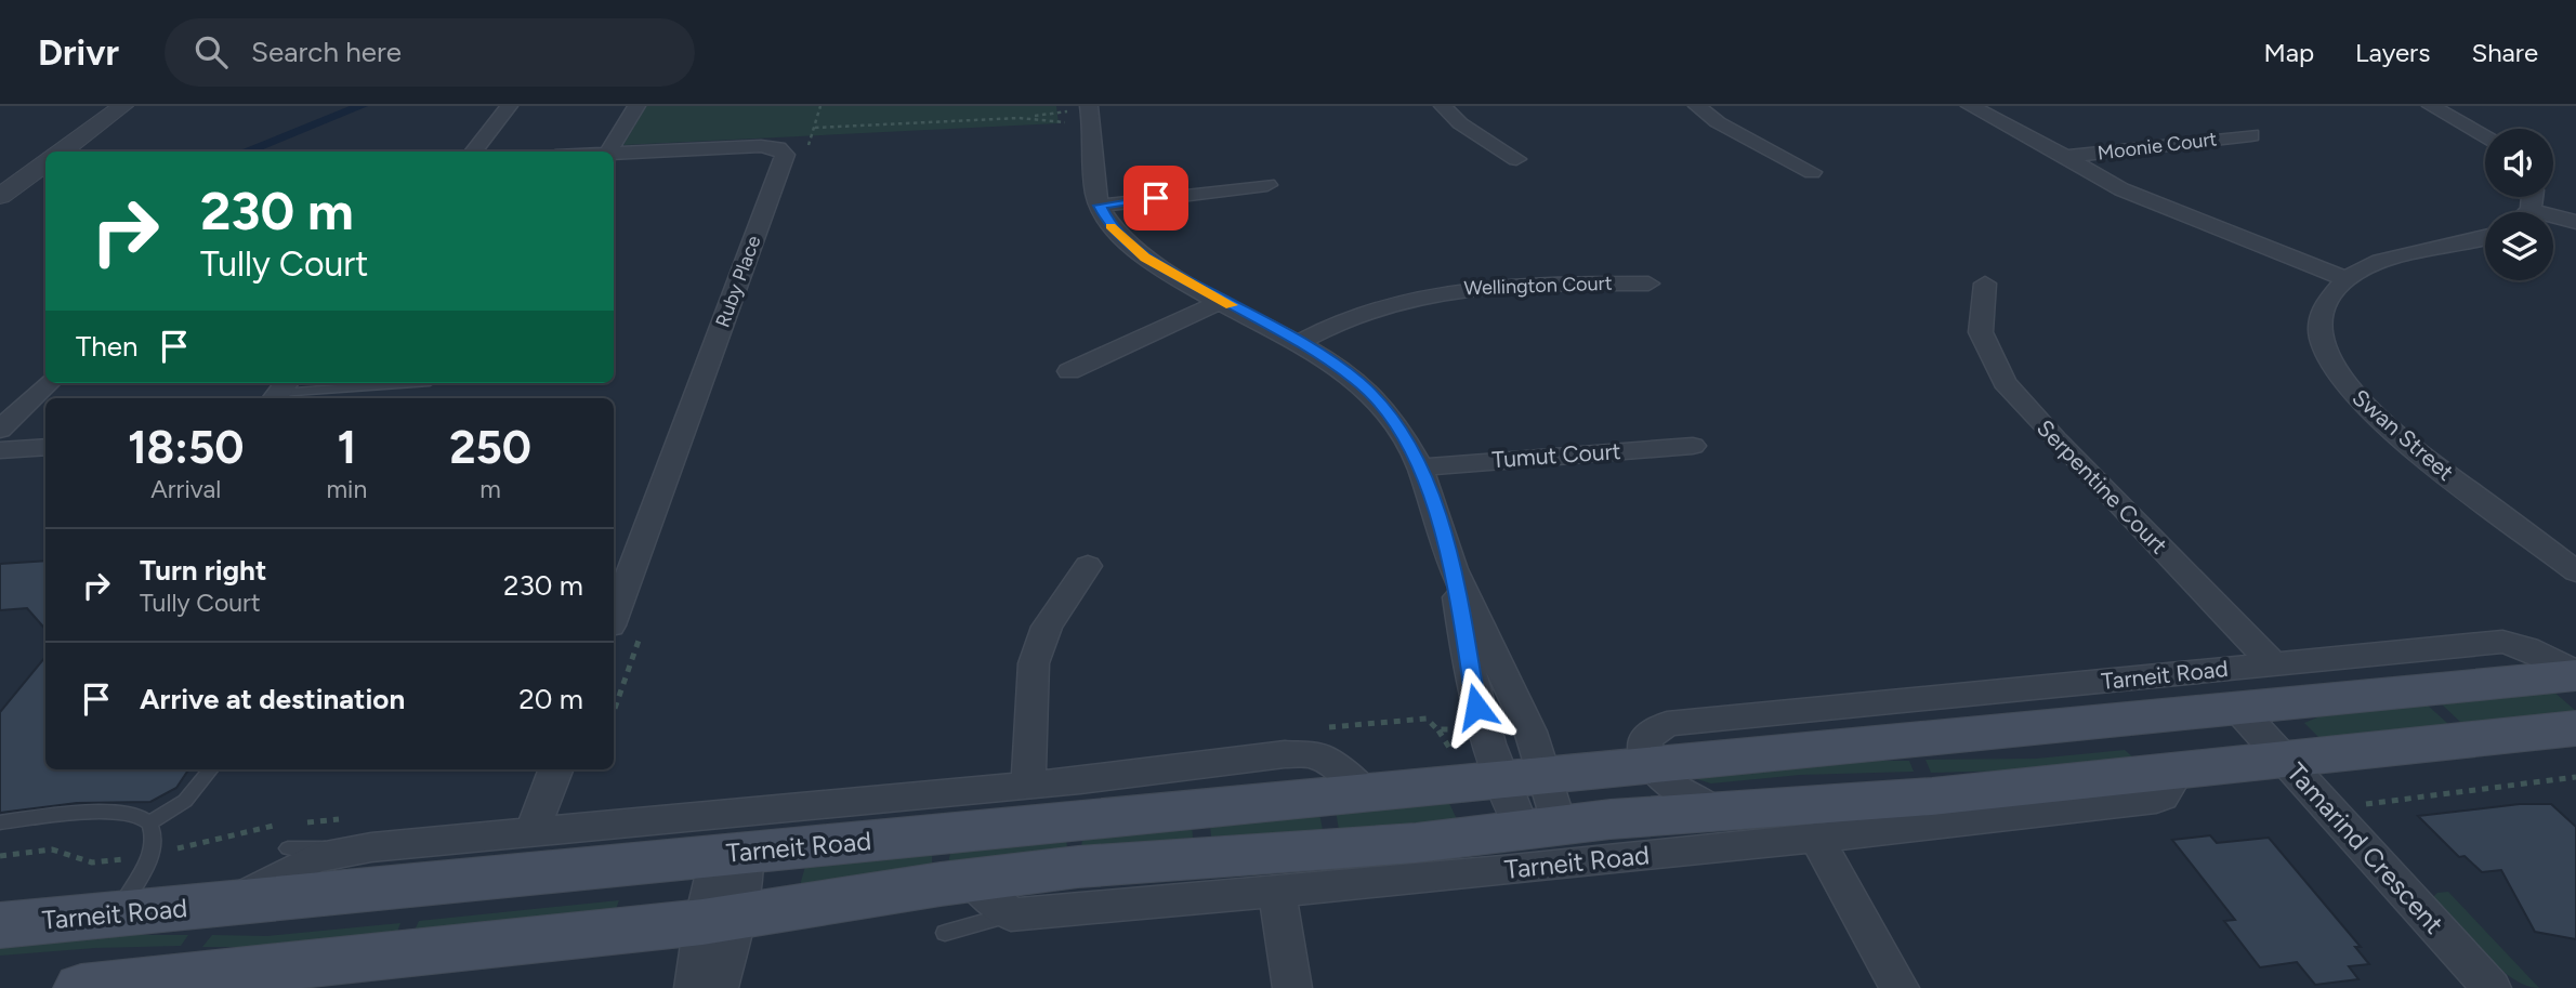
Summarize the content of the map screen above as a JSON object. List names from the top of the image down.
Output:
{
  "streets": {
    "main road": ["Tarneit Road"],
    "street": [
      "Moonie Court",
      "Ruby Place",
      "Wellington Court",
      "Swan Street",
      "Tumut Court",
      "Serpentine Court",
      "Tamarind Crescent"
    ]
  },
  "crossings": [
    ["Serpentine Court", "Tarneit Road"],
    ["Tarneit Road", "Tamarind Crescent"]
  ],
  "page": {
    "header": "Drivr",
    "search": "Search here",
    "nav": ["Map", "Layers", "Share"],
    "turn": ["230 m", "Tully Court"],
    "then": "Then",
    "eta": [
      "18:50",
      "Arrival",
      "1",
      "min",
      "250",
      "m"
    ],
    "list": [
      {
        "name": "Turn right",
        "note": "Tully Court",
        "value": "230 m"
      },
      {
        "name": "Arrive at destination",
        "value": "20 m"
      }
    ]
  }
}
